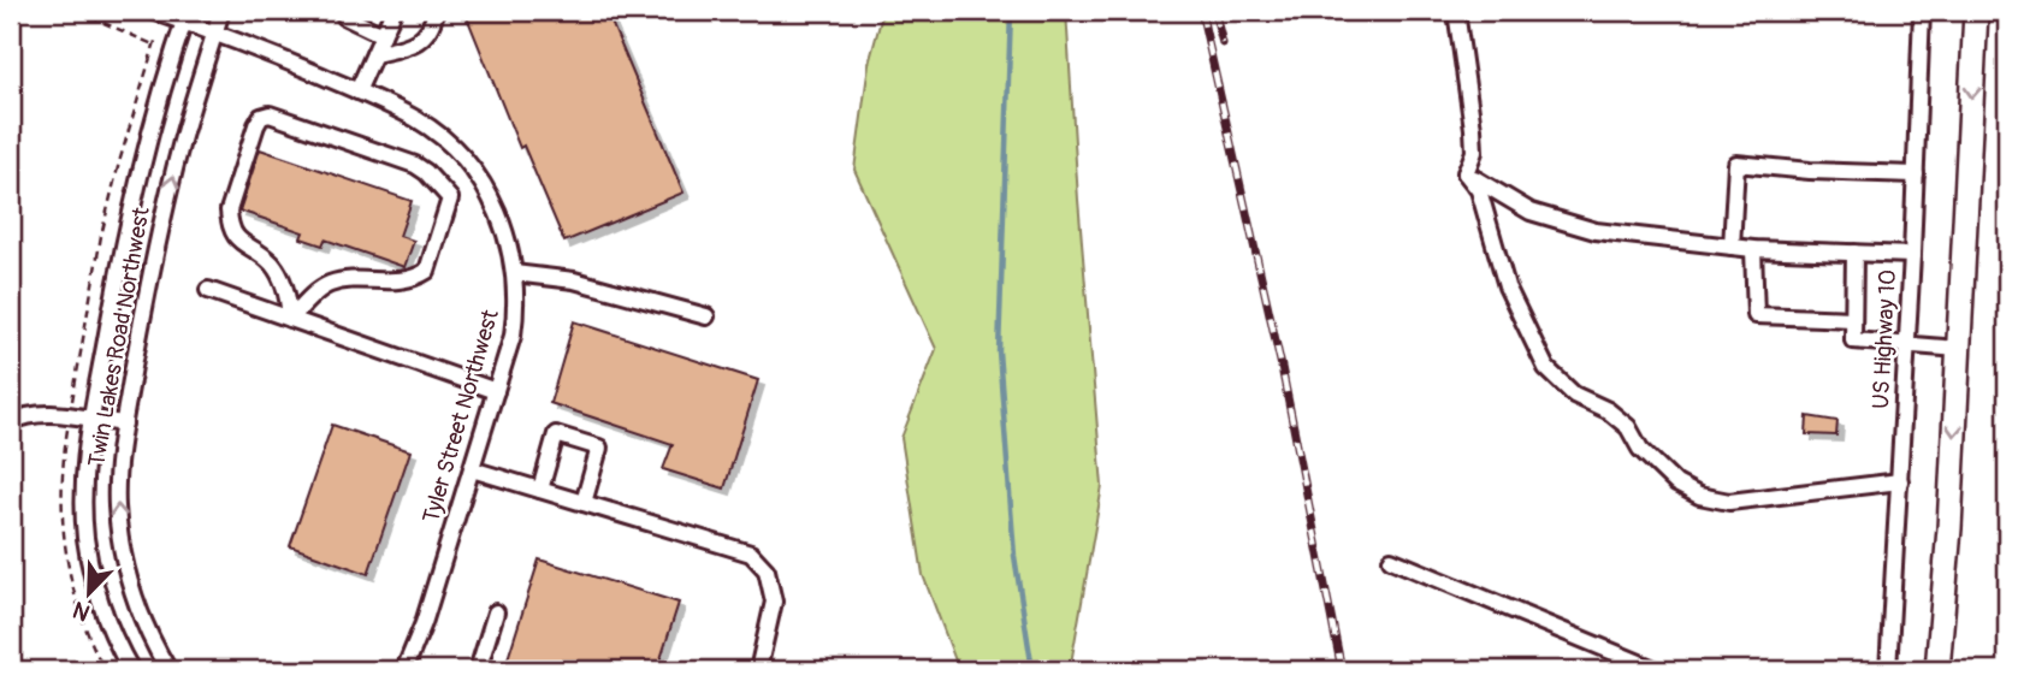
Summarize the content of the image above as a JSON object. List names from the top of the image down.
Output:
{
  "streets": {
    "street": ["Twin Lakes Road Northwest", "US Highway 10", "Tyler Street Northwest"]
  },
  "crossings": [
    ["Twin Lakes Road Northwest", "Tyler Street Northwest"]
  ],
  "north": "bottom left"
}
